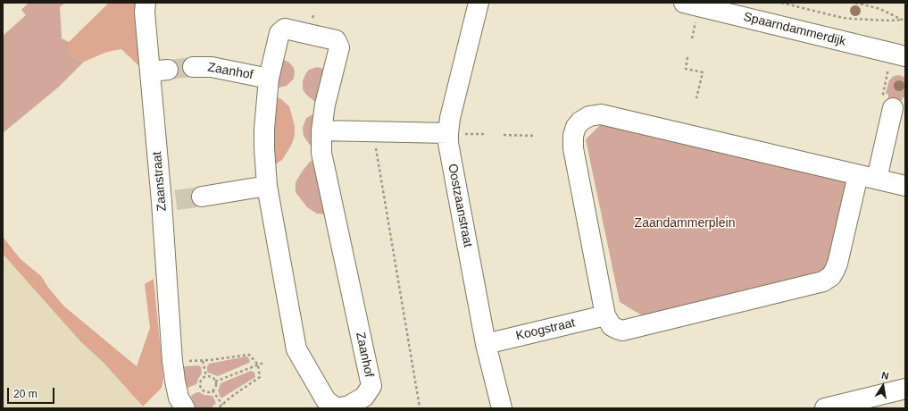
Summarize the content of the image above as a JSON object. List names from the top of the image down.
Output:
{
  "streets": {
    "street": [
      "Spaarndammerdijk",
      "Zaanhof",
      "Zaanstraat",
      "Oostzaanstraat",
      "Koogstraat"
    ]
  },
  "crossings": [
    ["Oostzaanstraat", "Koogstraat"]
  ],
  "parks": ["Zaandammerplein"],
  "scale_bar": "20 m",
  "north": "top"
}
